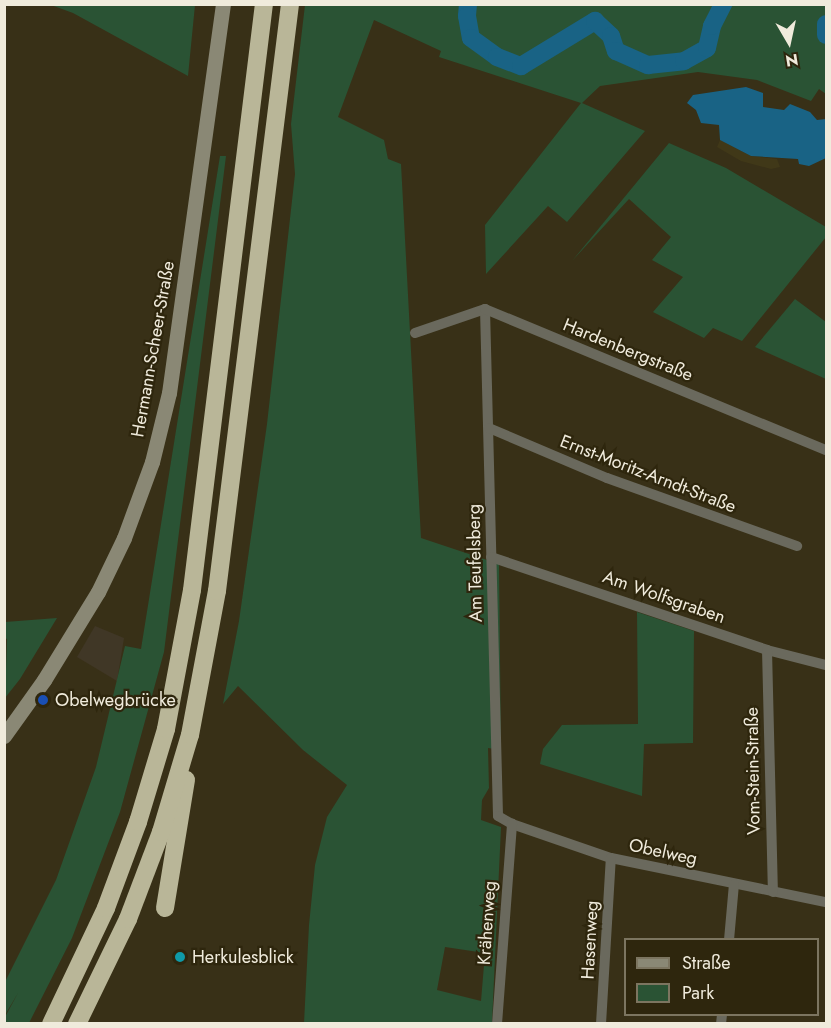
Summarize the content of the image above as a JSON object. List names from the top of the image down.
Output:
{
  "streets": {
    "main road": ["Hermann-Scheer-Straße"],
    "street": [
      "Hardenbergstraße",
      "Ernst-Moritz-Arndt-Straße",
      "Am Teufelsberg",
      "Am Wolfsgraben",
      "Vom-Stein-Straße",
      "Obelweg",
      "Krähenweg",
      "Hasenweg"
    ]
  },
  "crossings": [
    ["Hardenbergstraße", "Am Teufelsberg"],
    ["Ernst-Moritz-Arndt-Straße", "Am Teufelsberg"],
    ["Am Teufelsberg", "Am Wolfsgraben"],
    ["Am Teufelsberg", "Obelweg"],
    ["Am Wolfsgraben", "Vom-Stein-Straße"],
    ["Vom-Stein-Straße", "Obelweg"],
    ["Obelweg", "Krähenweg"],
    ["Obelweg", "Hasenweg"]
  ],
  "places": ["Obelwegbrücke", "Herkulesblick"],
  "legend": ["Straße", "Park"],
  "north": "bottom"
}
